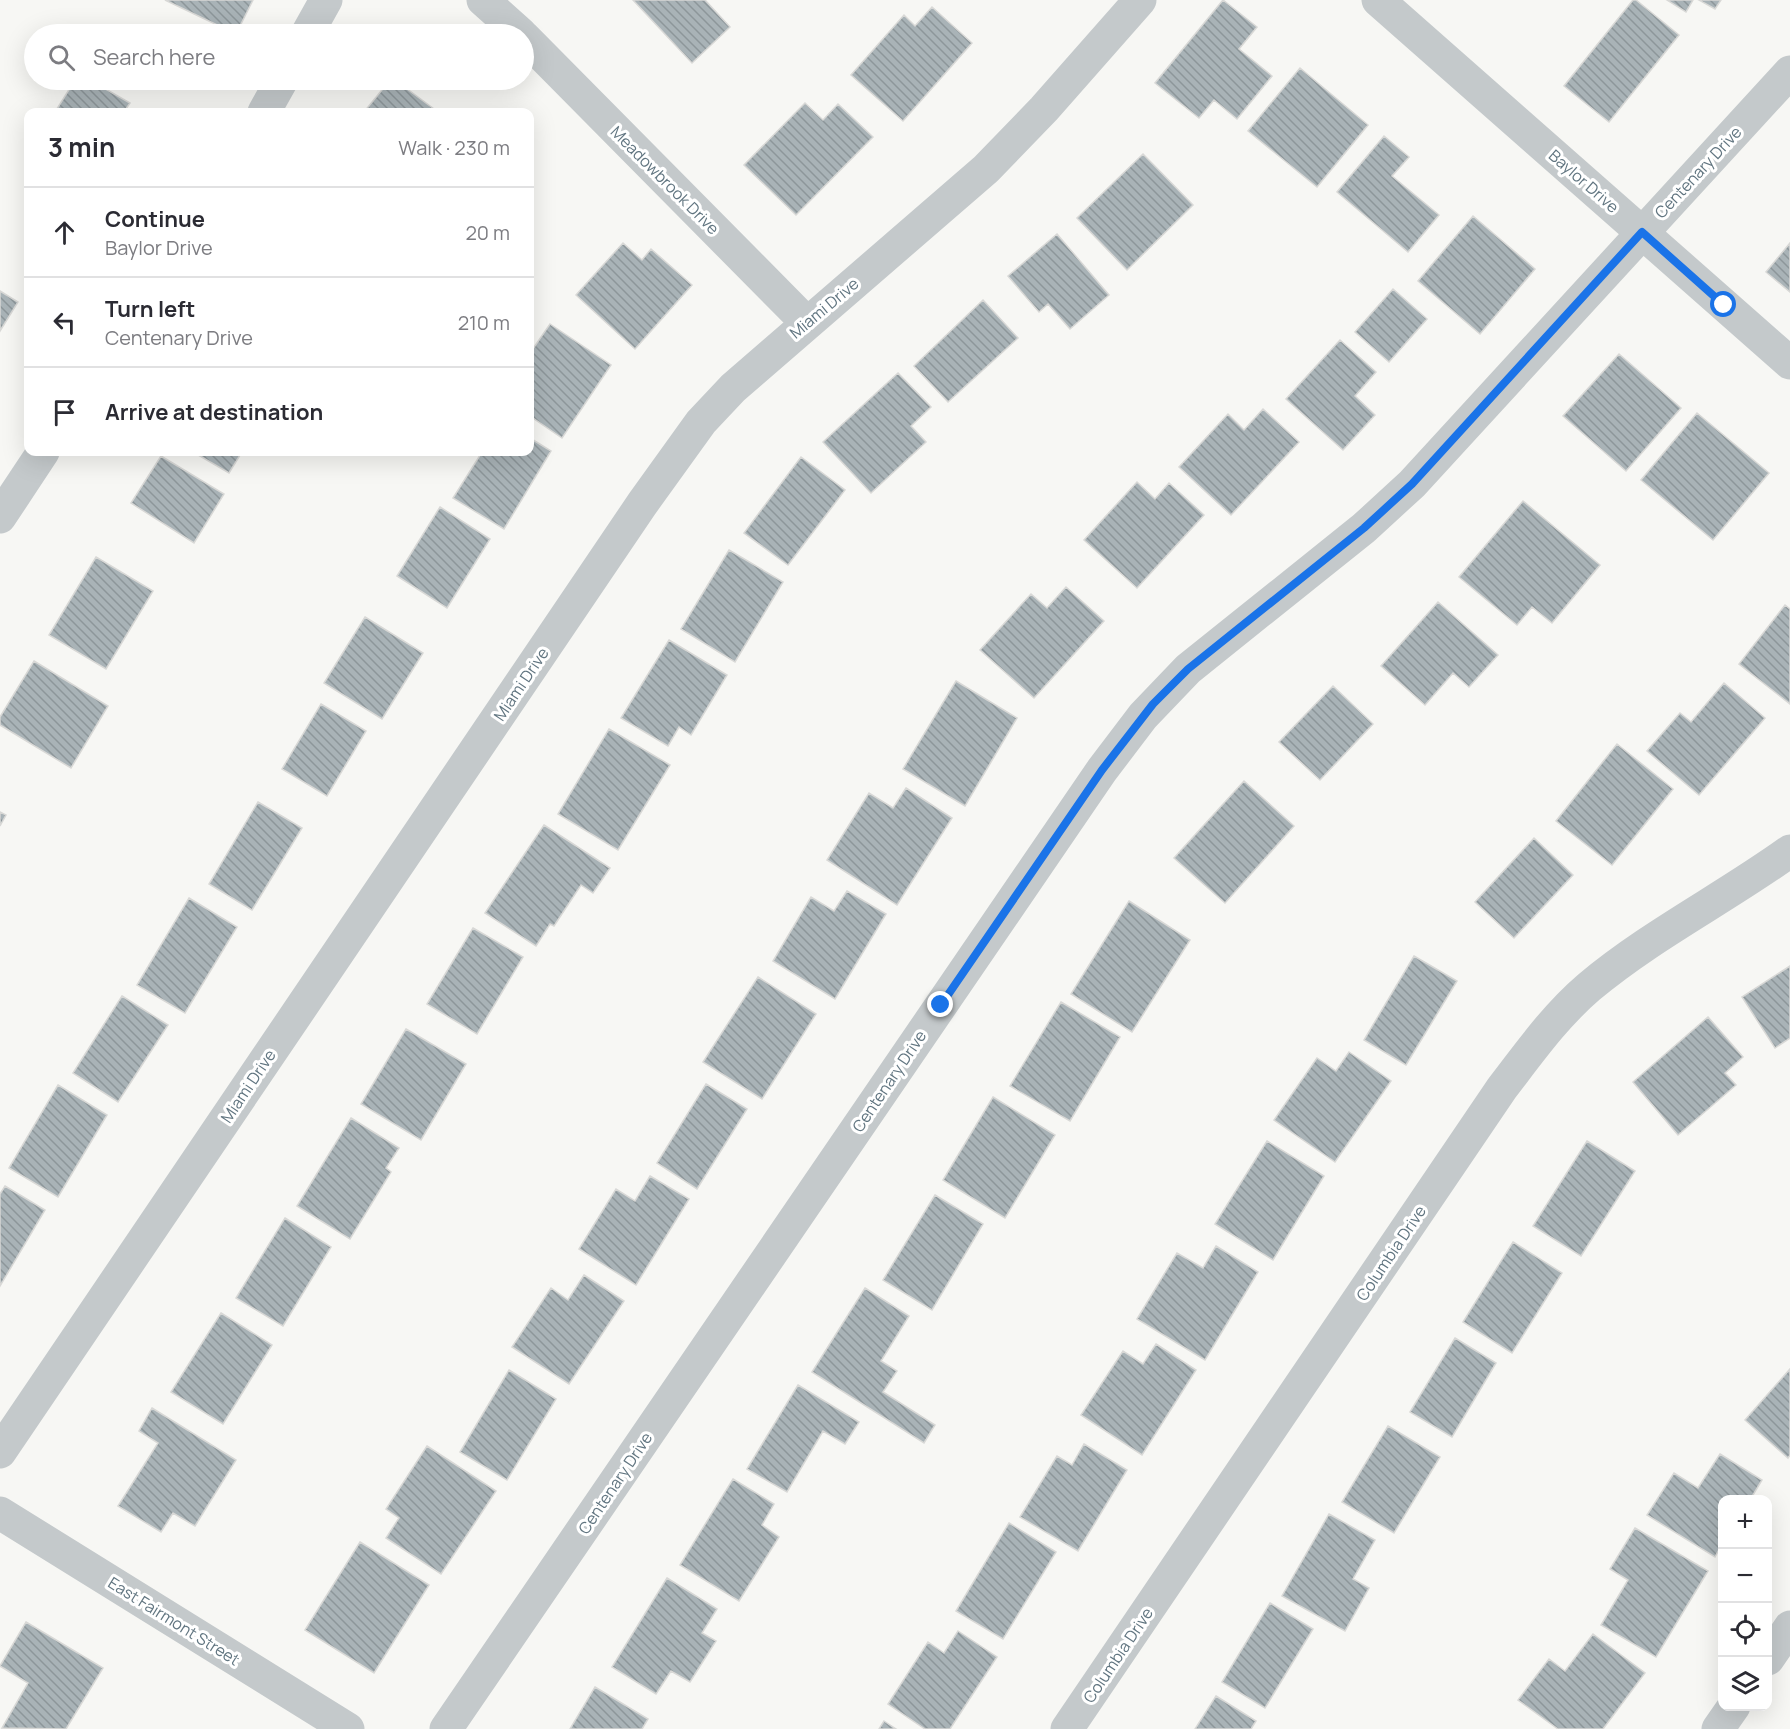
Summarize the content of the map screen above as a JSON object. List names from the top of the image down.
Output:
{
  "streets": {
    "street": [
      "Centenary Drive",
      "Meadowbrook Drive",
      "Baylor Drive",
      "Miami Drive",
      "Columbia Drive",
      "East Fairmont Street"
    ]
  },
  "crossings": [
    ["Centenary Drive", "Baylor Drive"],
    ["Meadowbrook Drive", "Miami Drive"]
  ],
  "page": {
    "search": "Search here",
    "heading": ["3 min", "Walk · 230 m"],
    "list": [
      ["Continue", "Baylor Drive", "20 m"],
      ["Turn left", "Centenary Drive", "210 m"],
      "Arrive at destination"
    ],
    "map_buttons": ["+", "−"]
  }
}
